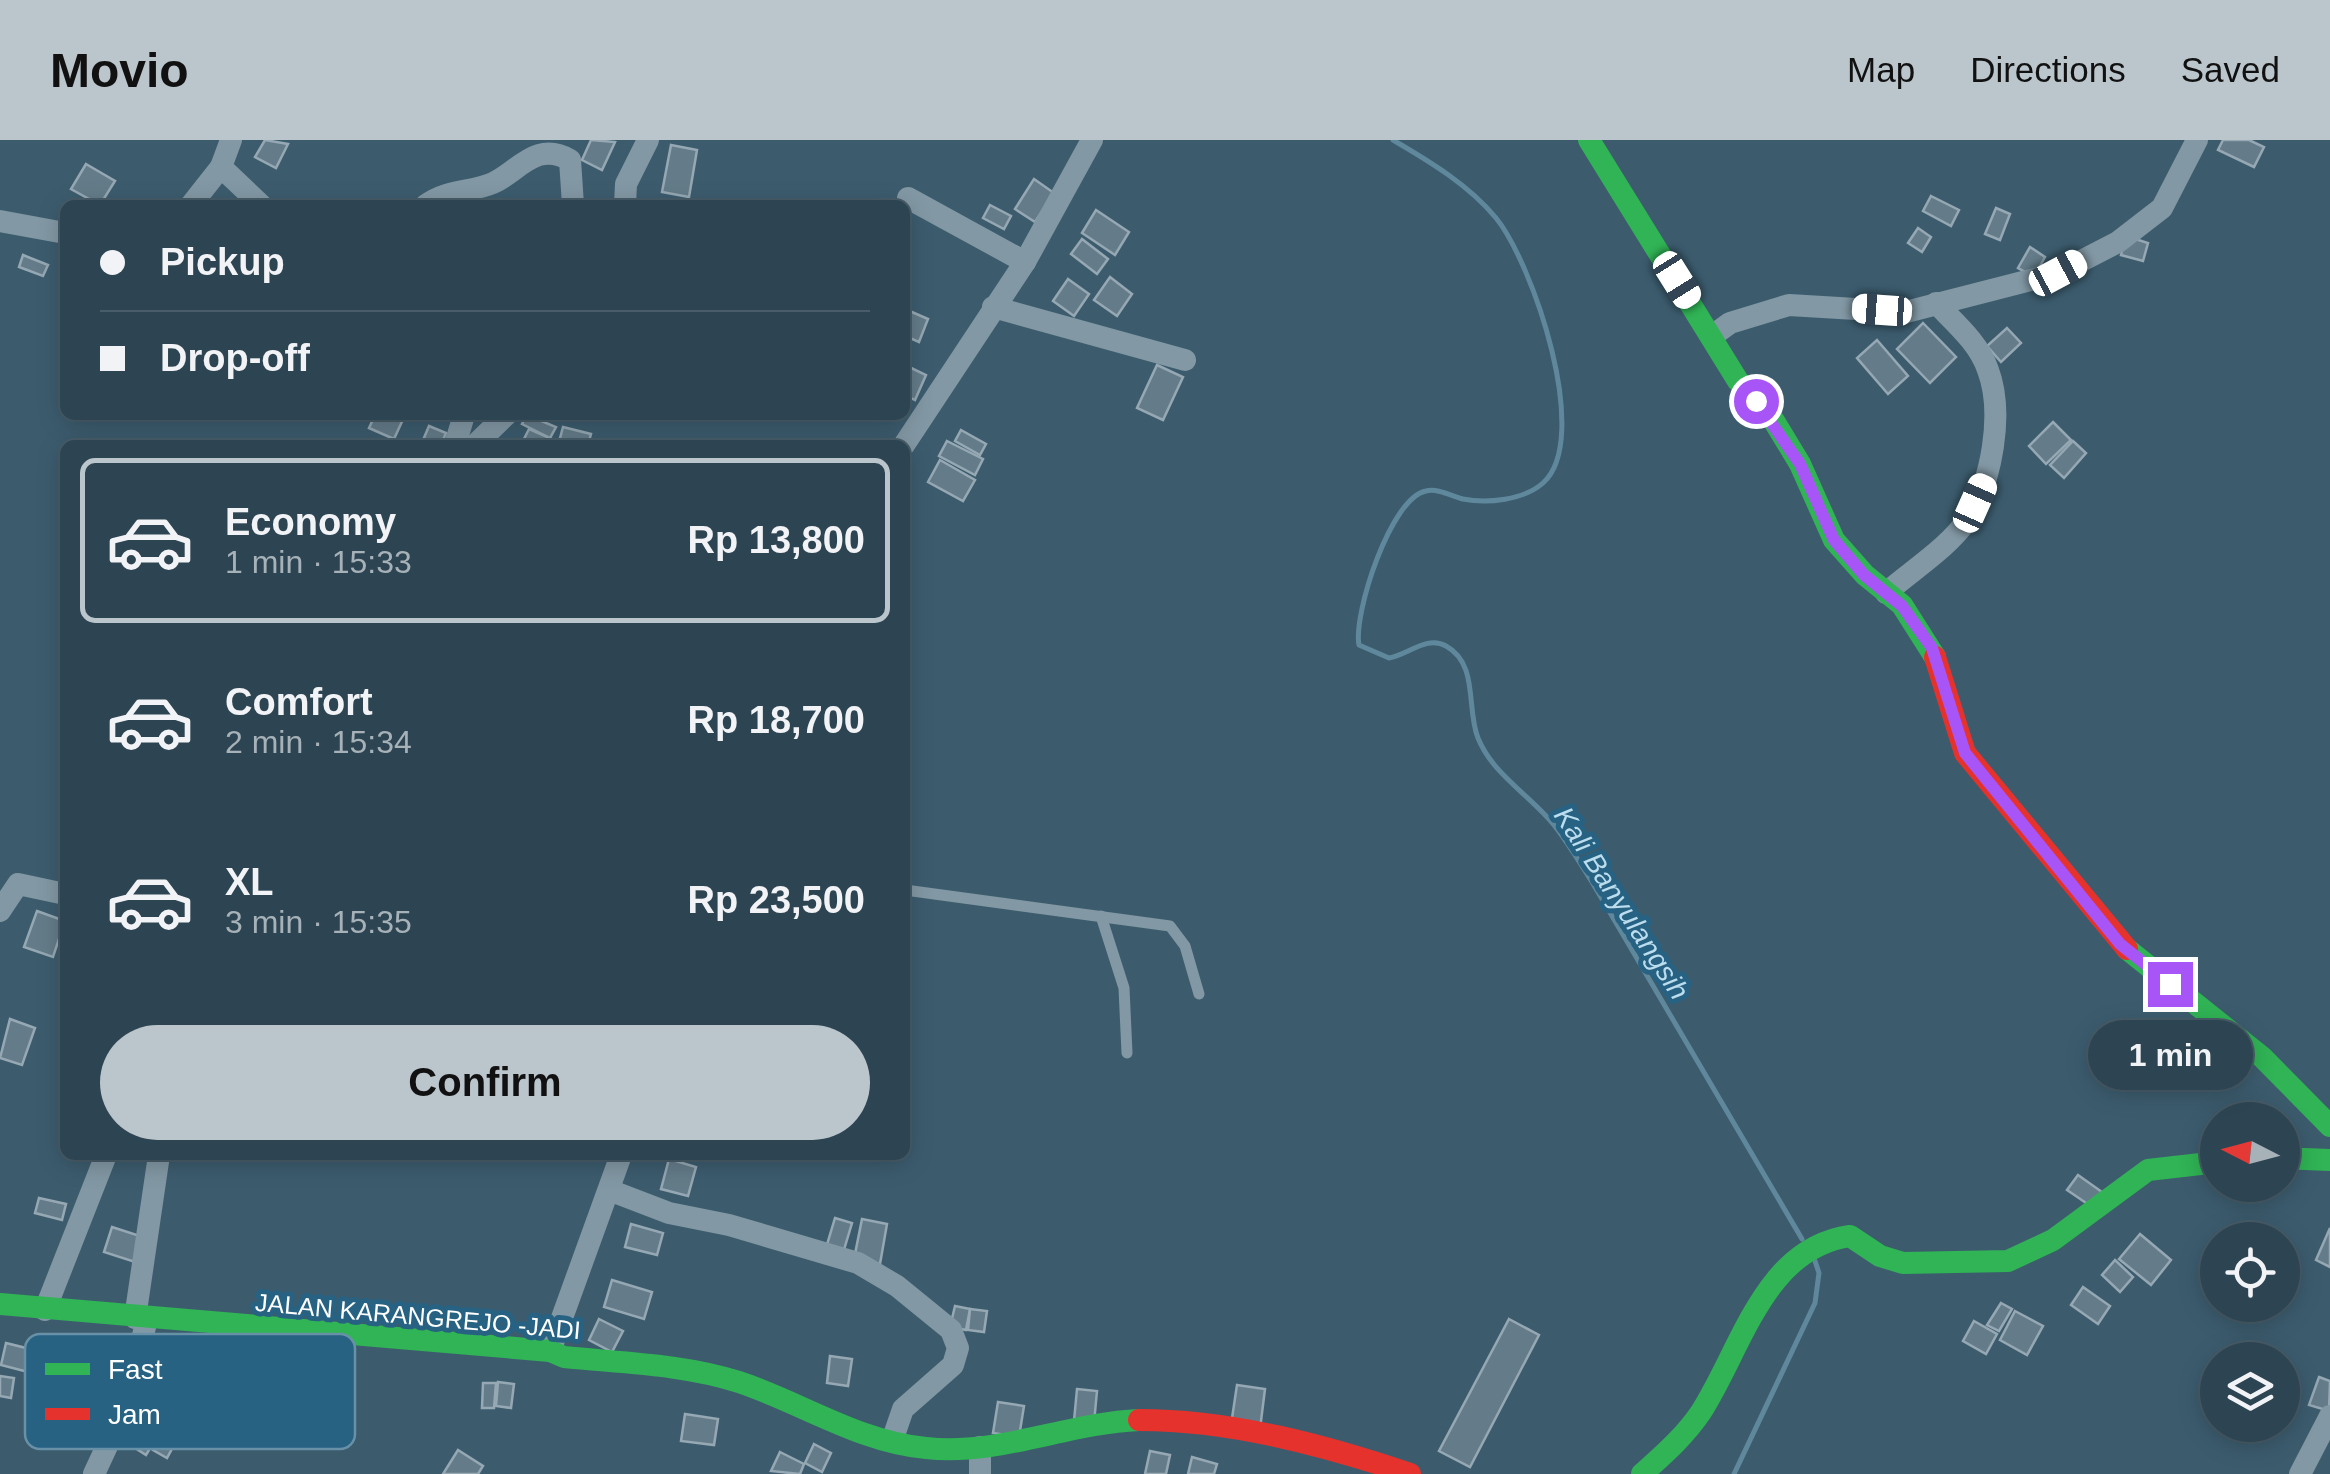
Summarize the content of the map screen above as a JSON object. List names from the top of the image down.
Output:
{
  "streets": {
    "street": ["JALAN KARANGREJO -JADI"]
  },
  "water": ["Kali Banyulangsih"],
  "legend": ["Fast", "Jam"],
  "north": "left",
  "page": {
    "header": "Movio",
    "nav": ["Map", "Directions", "Saved"],
    "banner": ["Pickup", "Drop-off"],
    "list": [
      {
        "name": "Economy",
        "note": "1 min · 15:33",
        "value": "Rp 13,800"
      },
      {
        "name": "Comfort",
        "note": "2 min · 15:34",
        "value": "Rp 18,700"
      },
      {
        "name": "XL",
        "note": "3 min · 15:35",
        "value": "Rp 23,500"
      }
    ],
    "buttons": "Confirm",
    "bubble": "1 min"
  }
}
